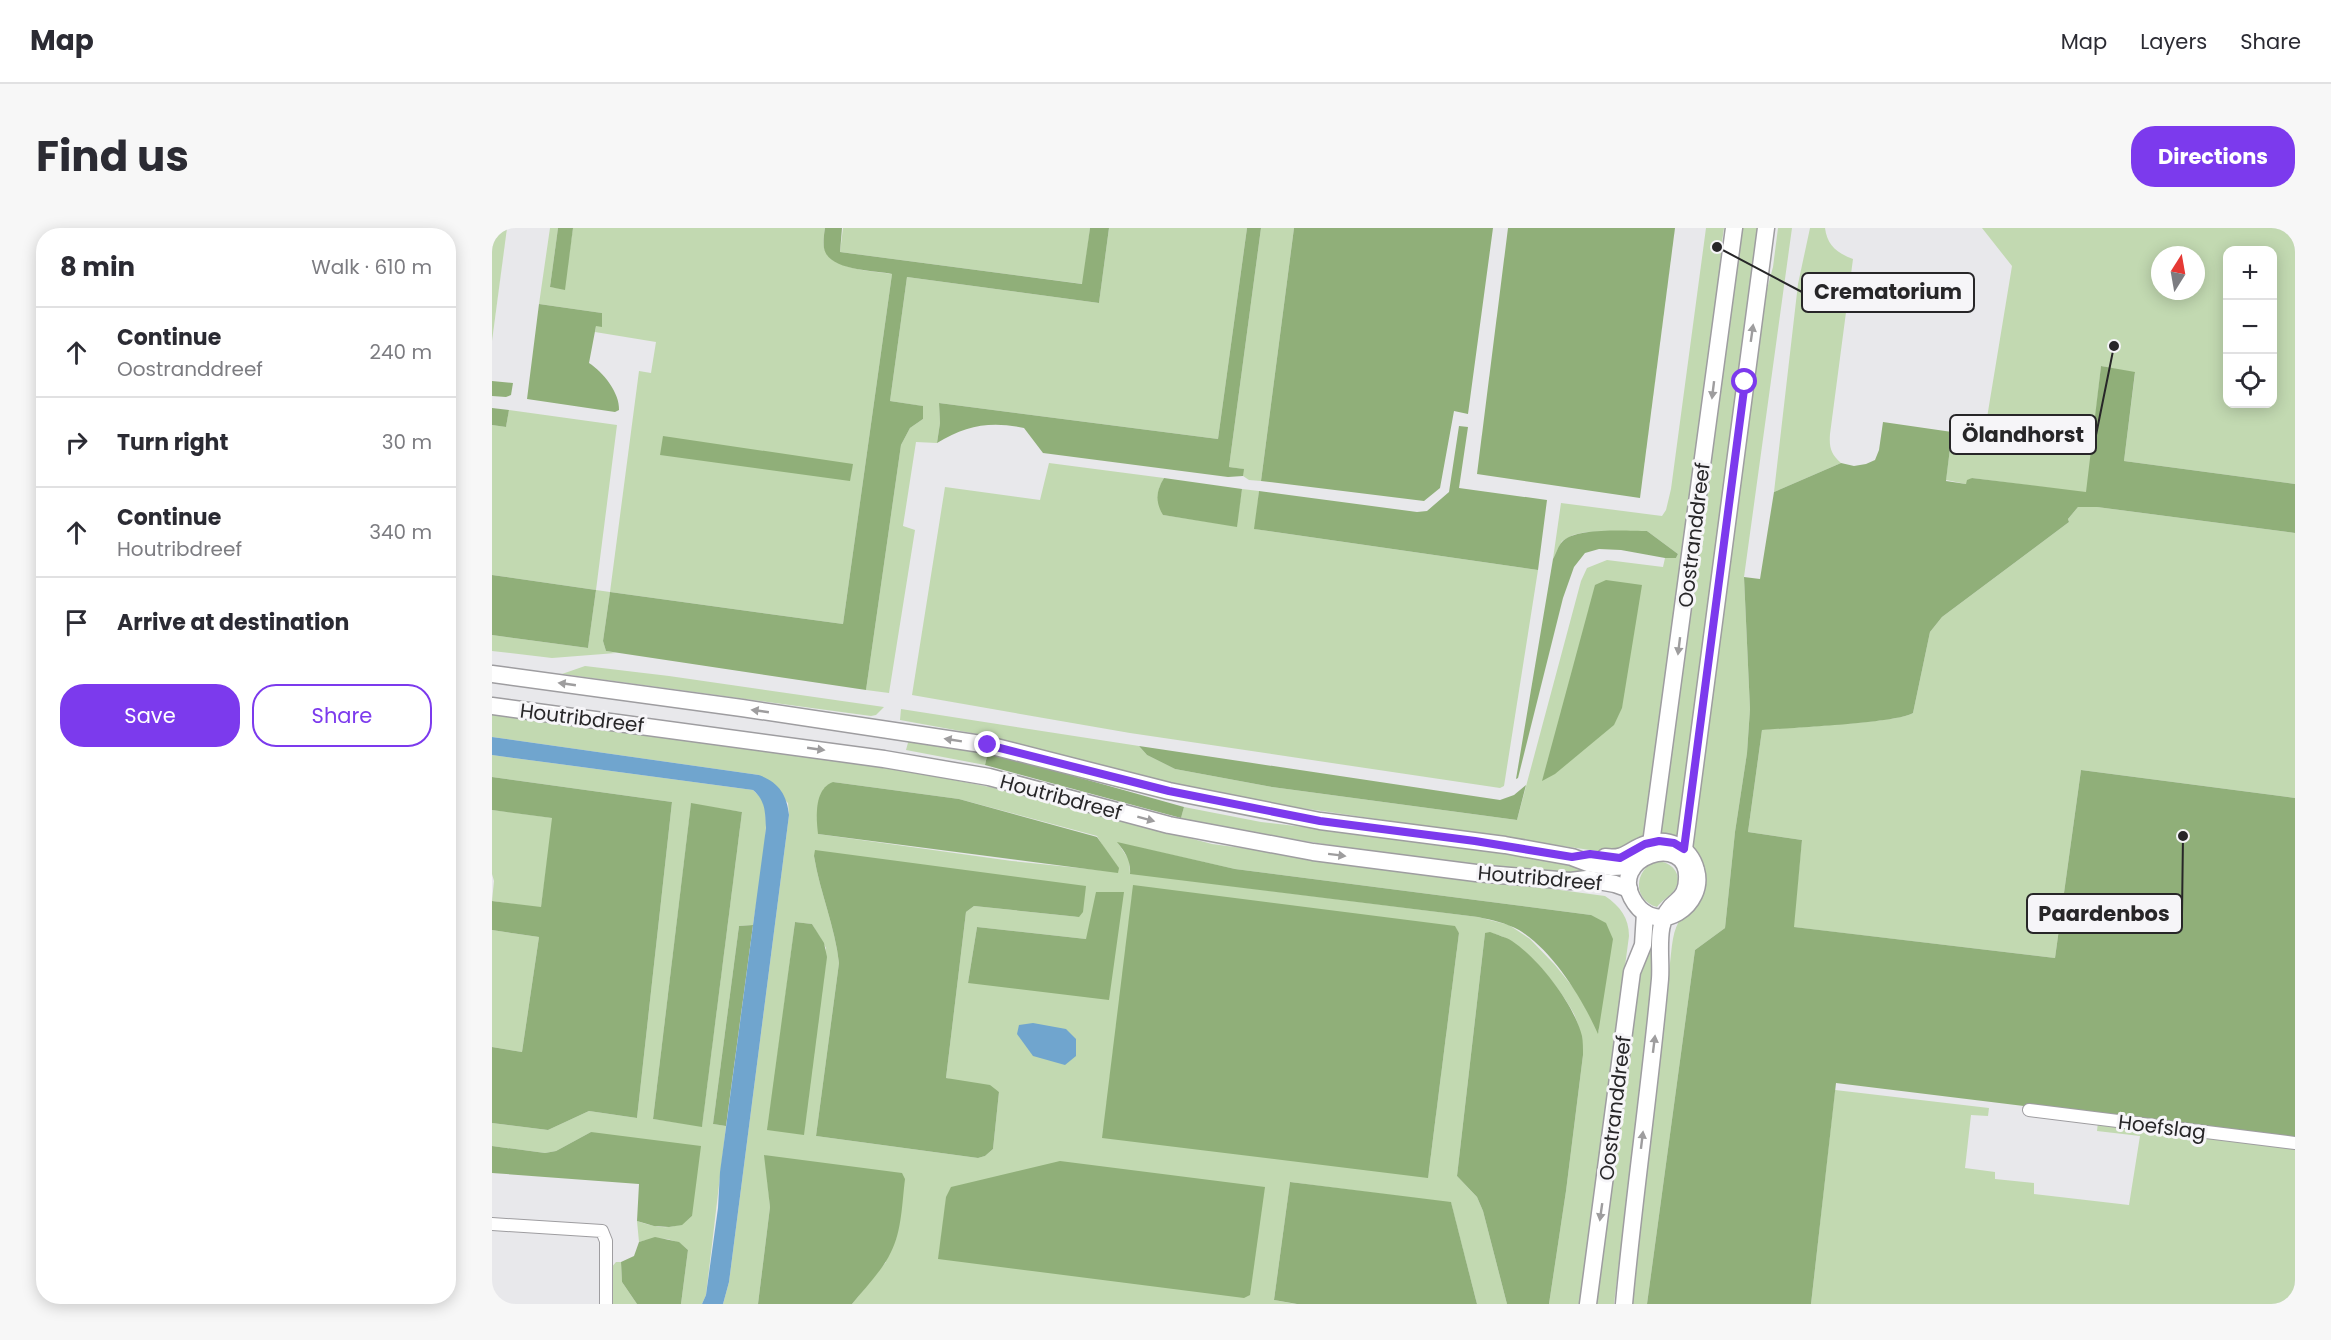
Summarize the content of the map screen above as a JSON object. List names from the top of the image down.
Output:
{
  "streets": {
    "main road": ["Oostranddreef", "Houtribdreef"],
    "street": ["Hoefslag"]
  },
  "crossings": [
    ["Oostranddreef", "Houtribdreef"]
  ],
  "places": ["Crematorium", "Ölandhorst", "Paardenbos"],
  "north": "top",
  "page": {
    "header": "Map",
    "nav": ["Map", "Layers", "Share"],
    "title": "Find us",
    "buttons": [
      "Directions",
      ["Save", "Share"]
    ],
    "heading": ["8 min", "Walk · 610 m"],
    "map_buttons": ["+", "−"],
    "list": [
      ["Continue", "Oostranddreef", "240 m"],
      ["Turn right", "30 m"],
      ["Continue", "Houtribdreef", "340 m"],
      "Arrive at destination"
    ]
  }
}
